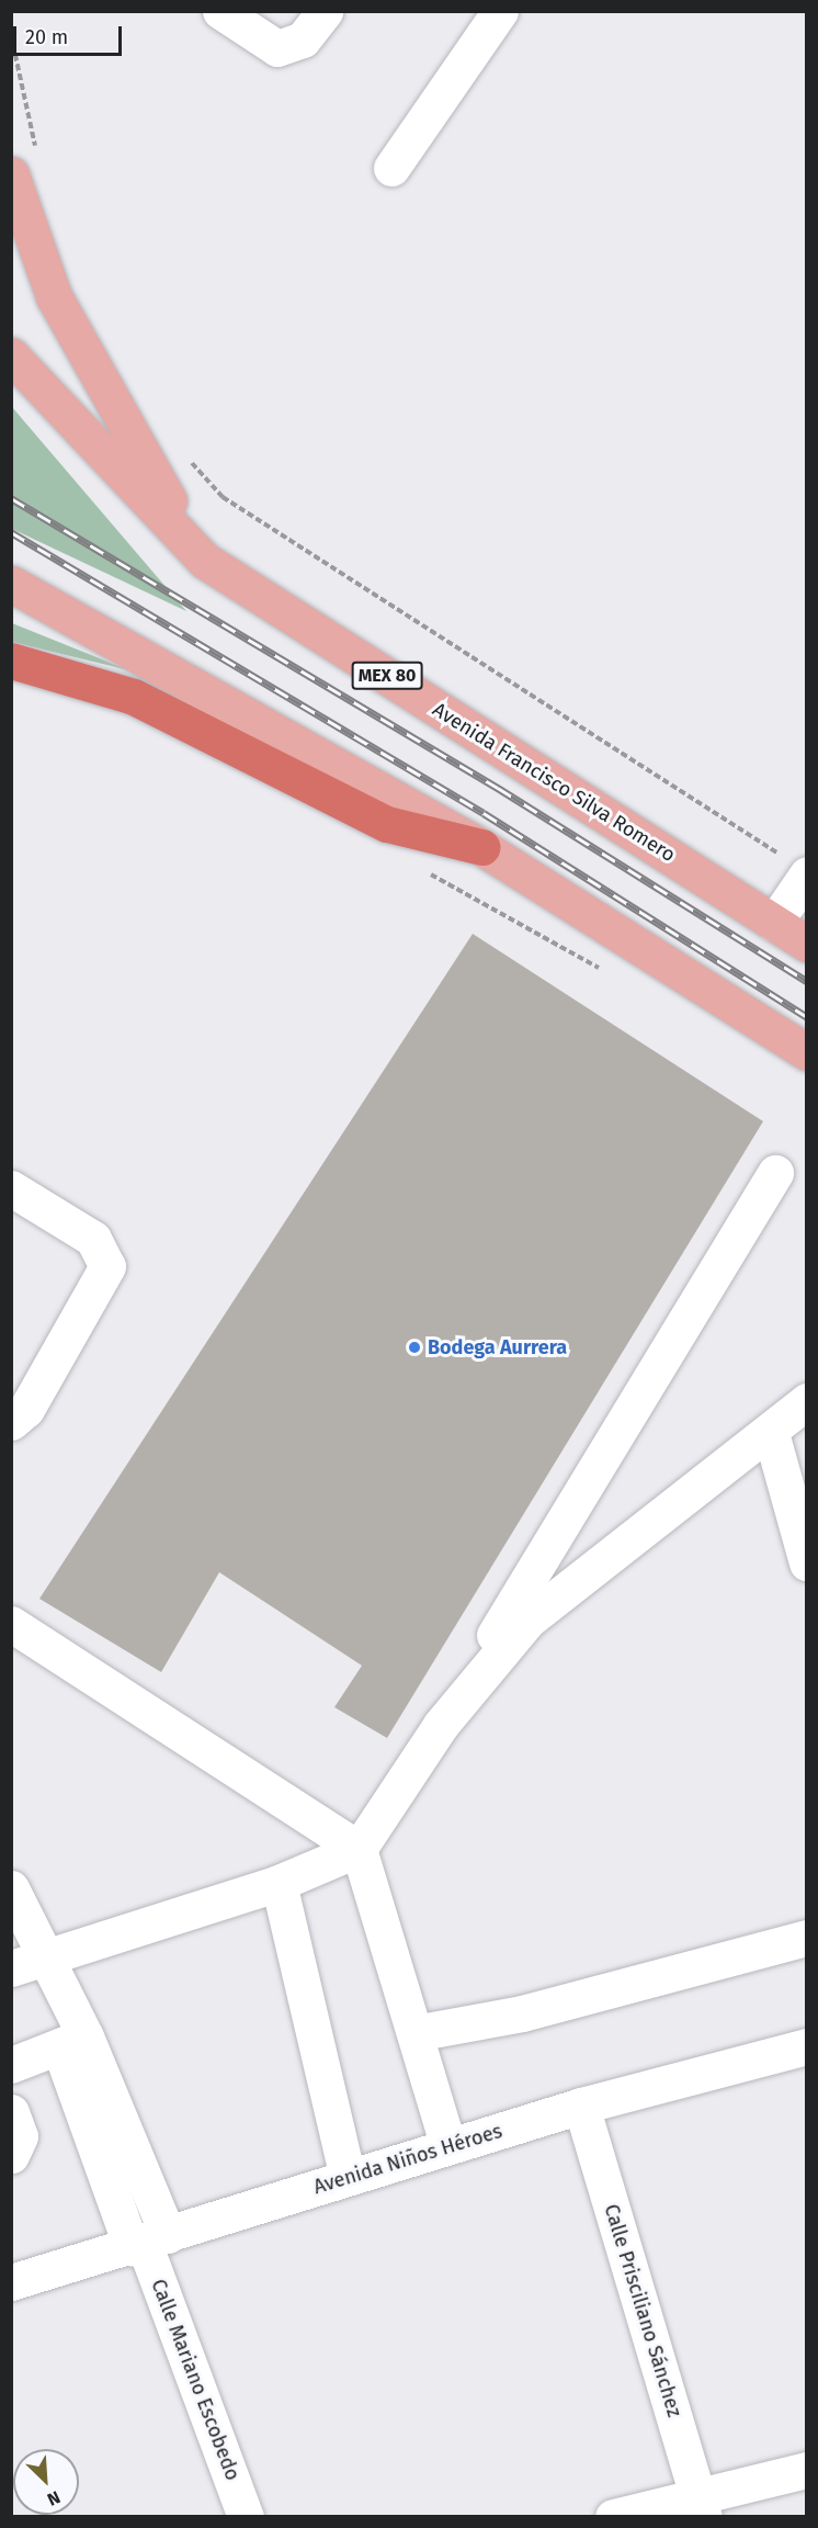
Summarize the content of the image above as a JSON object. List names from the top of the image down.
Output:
{
  "streets": {
    "main road": ["MEX 80", "Avenida Francisco Silva Romero"],
    "street": ["Avenida Niños Héroes", "Calle Prisciliano Sánchez", "Calle Mariano Escobedo"]
  },
  "crossings": [
    ["Avenida Niños Héroes", "Calle Prisciliano Sánchez"],
    ["Avenida Niños Héroes", "Calle Mariano Escobedo"]
  ],
  "places": ["Bodega Aurrera"],
  "scale_bar": "20 m",
  "north": "bottom right"
}
